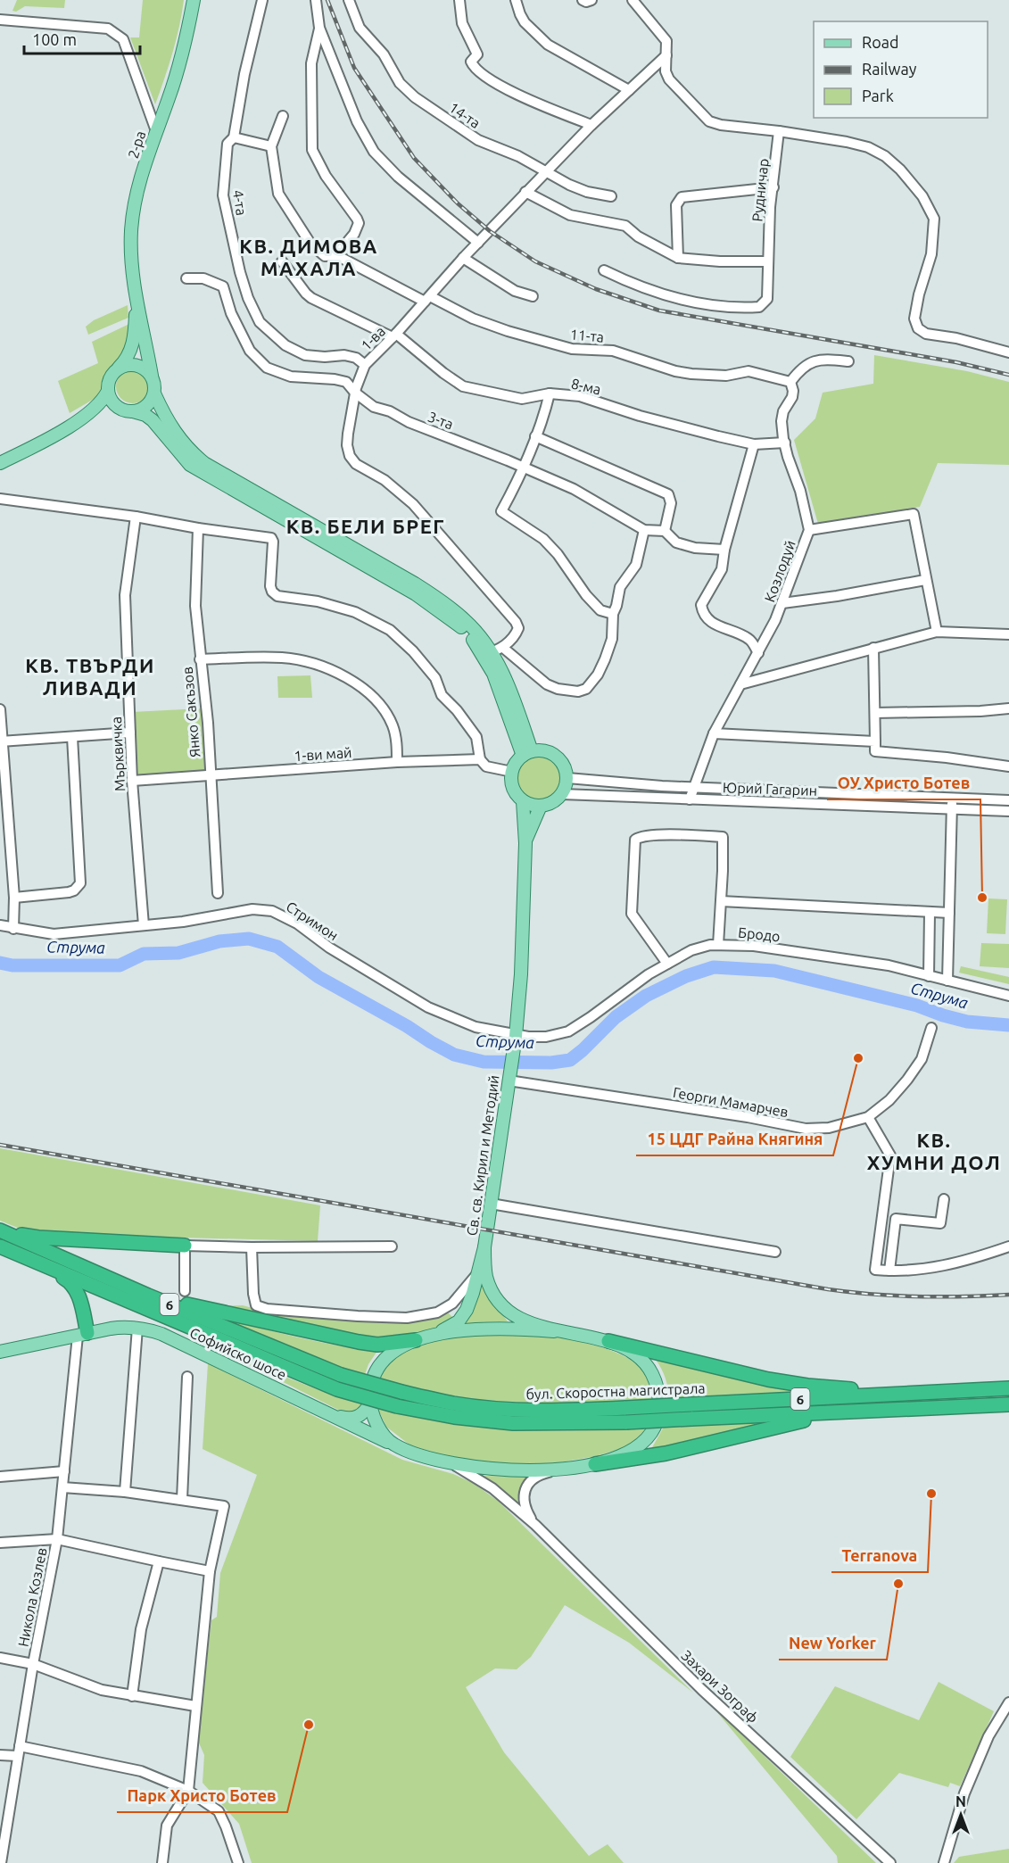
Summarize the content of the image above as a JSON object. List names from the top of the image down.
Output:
{
  "streets": {
    "highway": ["6", "бул. Скоростна магистрала"],
    "main road": ["2-ра", "Св. св. Кирил и Методий", "Софийско шосе"],
    "street": [
      "14-та",
      "Рудничар",
      "4-та",
      "11-та",
      "1-ва",
      "8-ма",
      "3-та",
      "Козлодуй",
      "Янко Сакъзов",
      "Мърквичка",
      "1-ви май",
      "Юрий Гагарин",
      "Стримон",
      "Бродо",
      "Георги Мамарчев",
      "Никола Козлев",
      "Захари Зограф"
    ]
  },
  "crossings": [
    ["14-та", "1-ва"],
    ["4-та", "1-ва"],
    ["11-та", "1-ва"],
    ["11-та", "Козлодуй"],
    ["1-ва", "8-ма"],
    ["1-ва", "3-та"],
    ["8-ма", "Козлодуй"],
    ["Козлодуй", "Юрий Гагарин"],
    ["Янко Сакъзов", "1-ви май"],
    ["Мърквичка", "1-ви май"],
    ["Мърквичка", "Стримон"],
    ["1-ви май", "Юрий Гагарин"],
    ["1-ви май", "Св. св. Кирил и Методий"],
    ["Юрий Гагарин", "Св. св. Кирил и Методий"],
    ["Стримон", "Бродо"],
    ["Стримон", "Св. св. Кирил и Методий"],
    ["Бродо", "Св. св. Кирил и Методий"],
    ["Георги Мамарчев", "Св. св. Кирил и Методий"],
    ["Св. св. Кирил и Методий", "Софийско шосе"],
    ["Софийско шосе", "Никола Козлев"],
    ["Софийско шосе", "Захари Зограф"]
  ],
  "districts": [
    "КВ. ДИМОВА МАХАЛА",
    "КВ. БЕЛИ БРЕГ",
    "КВ. ТВЪРДИ ЛИВАДИ",
    "КВ. ХУМНИ ДОЛ"
  ],
  "water": ["Струма"],
  "places": [
    "ОУ Христо Ботев",
    "15 ЦДГ Райна Княгиня",
    "Terranova",
    "New Yorker",
    "Парк Христо Ботев"
  ],
  "legend": ["Road", "Railway", "Park"],
  "scale_bar": "100 m",
  "north": "top"
}
